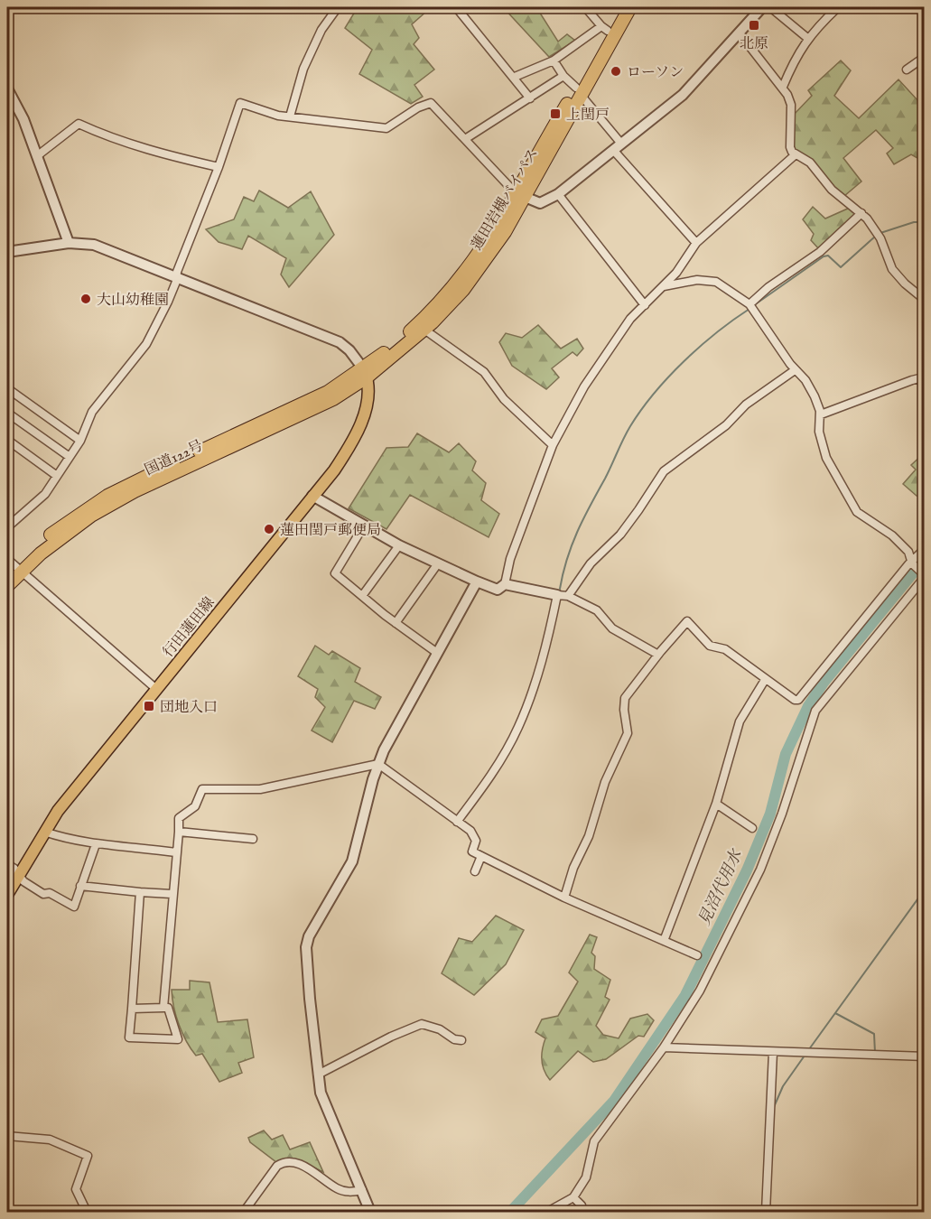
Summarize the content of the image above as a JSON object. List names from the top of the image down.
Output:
{
  "streets": {
    "highway": ["蓮田岩槻バイパス", "国道122号"],
    "main road": ["行田蓮田線"]
  },
  "crossings": [
    ["蓮田岩槻バイパス", "国道122号"],
    ["蓮田岩槻バイパス", "行田蓮田線"],
    ["国道122号", "行田蓮田線"]
  ],
  "water": ["見沼代用水"],
  "places": {
    "transit": ["北原", "上閏戸", "団地入口"],
    "other": ["ローソン", "大山幼稚園", "蓮田閏戸郵便局"]
  }
}
